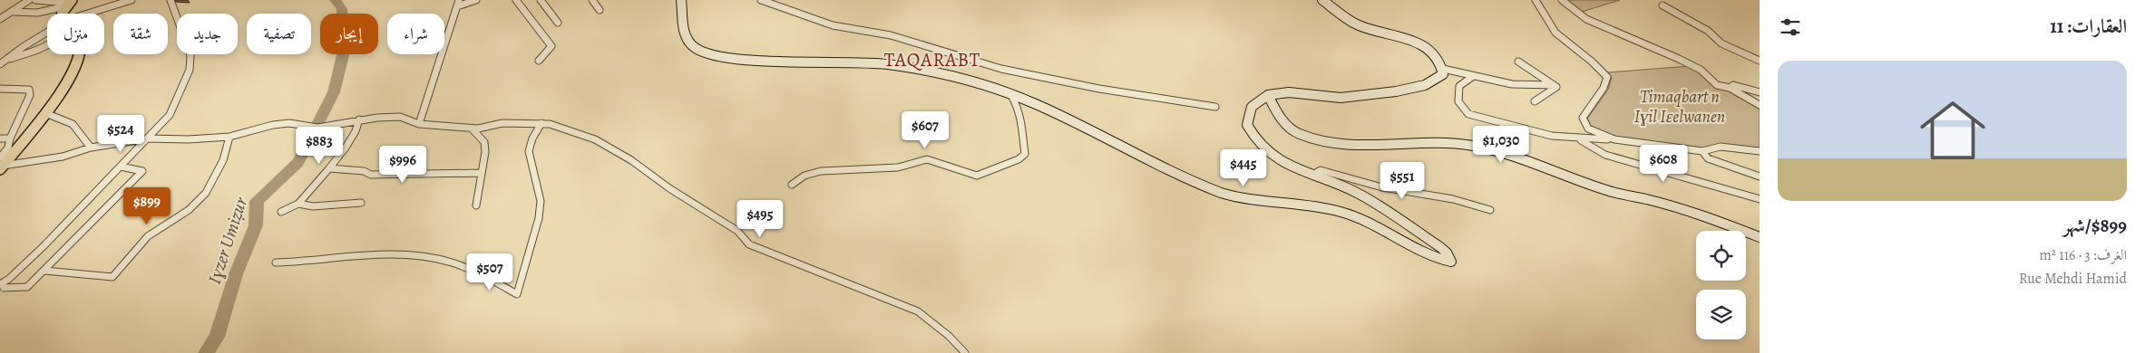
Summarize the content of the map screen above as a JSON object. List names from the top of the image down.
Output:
{
  "districts": ["TAQARABT"],
  "water": ["Iɣzer Umiẓur"],
  "parks": ["Timaqbart n Iɣil Iɛelwanen"],
  "page": {
    "heading": "العقارات: 11",
    "chip": [
      "شراء",
      "إيجار",
      "تصفية",
      "جديد",
      "شقة",
      "منزل"
    ],
    "list": [
      {
        "name": "$899/شهر",
        "note": "الغرف: 3 · 116 m² · Rue Mehdi Hamid"
      }
    ],
    "price": [
      "$607",
      "$524",
      "$1,030",
      "$883",
      "$608",
      "$996",
      "$445",
      "$551",
      "$899",
      "$495",
      "$507"
    ]
  }
}
